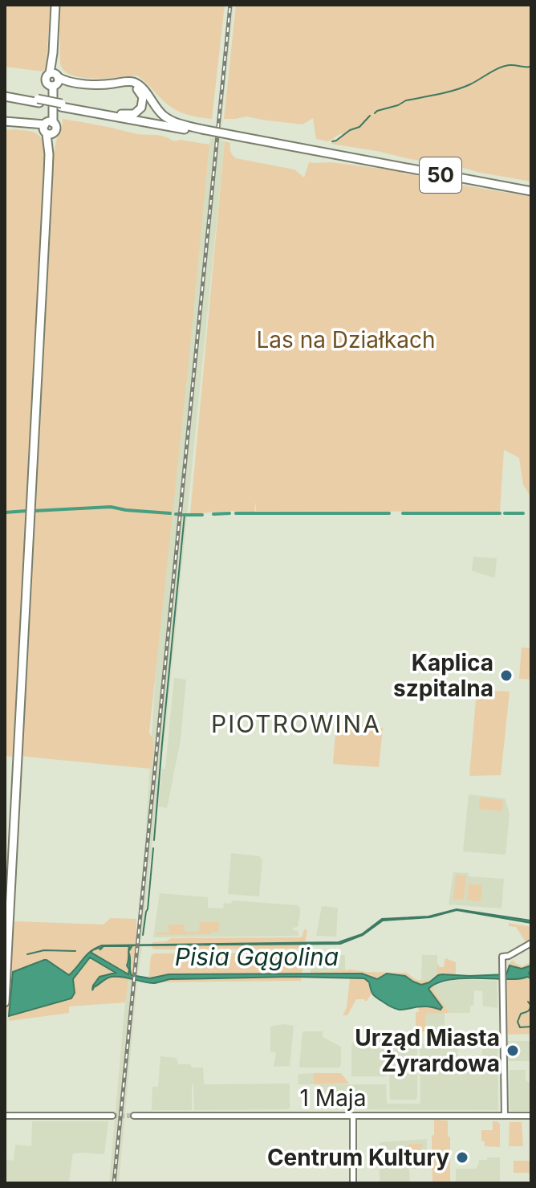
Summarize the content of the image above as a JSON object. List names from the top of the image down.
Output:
{
  "streets": {
    "main road": ["50"],
    "street": ["1 Maja"]
  },
  "districts": ["PIOTROWINA"],
  "water": ["Pisia Gągolina"],
  "parks": ["Las na Działkach"],
  "places": ["Kaplica szpitalna", "Urząd Miasta Żyrardowa", "Centrum Kultury"]
}
